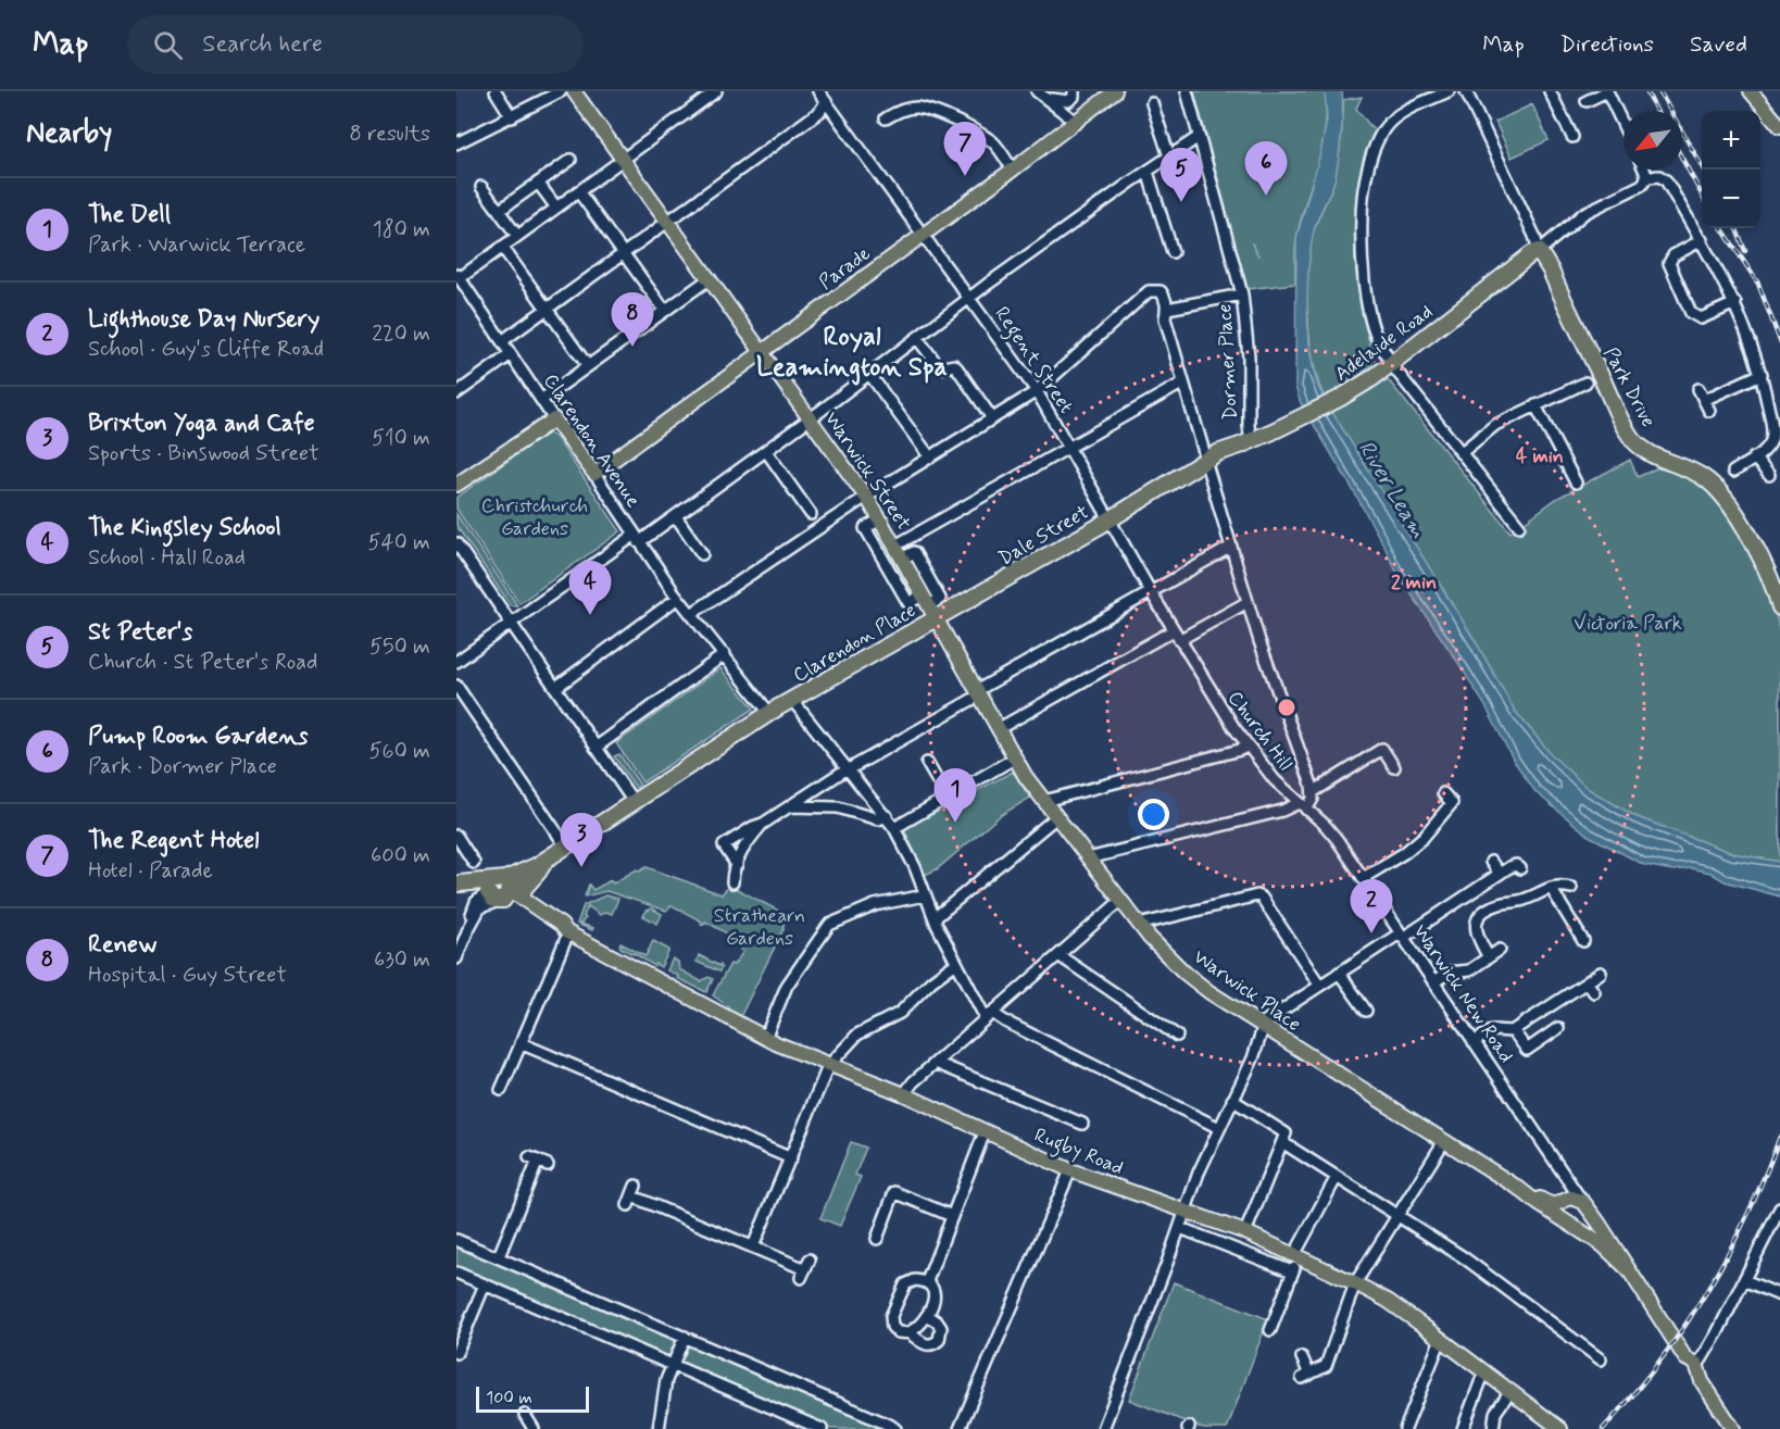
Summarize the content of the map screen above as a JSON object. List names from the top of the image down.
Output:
{
  "streets": {
    "highway": [
      "Adelaide Road",
      "Park Drive",
      "Dale Street",
      "Clarendon Place"
    ],
    "main road": [
      "Parade",
      "Clarendon Avenue",
      "Warwick Street",
      "Warwick Place",
      "Warwick New Road",
      "Rugby Road"
    ],
    "street": ["Regent Street", "Dormer Place", "Church Hill"]
  },
  "crossings": [
    ["Parade", "Regent Street"],
    ["Parade", "Clarendon Avenue"],
    ["Parade", "Warwick Street"],
    ["Adelaide Road", "Dormer Place"],
    ["Adelaide Road", "Park Drive"],
    ["Adelaide Road", "Dale Street"],
    ["Regent Street", "Dale Street"],
    ["Regent Street", "Church Hill"],
    ["Clarendon Avenue", "Clarendon Place"],
    ["Warwick Street", "Dale Street"],
    ["Warwick Street", "Clarendon Place"],
    ["Warwick Street", "Warwick Place"],
    ["Dale Street", "Clarendon Place"],
    ["Clarendon Place", "Rugby Road"],
    ["Church Hill", "Warwick New Road"],
    ["Warwick Place", "Warwick New Road"]
  ],
  "districts": ["Royal Leamington Spa"],
  "water": ["River Leam"],
  "parks": ["Christchurch Gardens", "Victoria Park", "Strathearn Gardens"],
  "scale_bar": "100 m",
  "north": "bottom left",
  "page": {
    "header": "Map",
    "search": "Search here",
    "nav": ["Map", "Directions", "Saved"],
    "heading": ["Nearby", "8 results"],
    "map_buttons": ["+", "−"],
    "pins": [
      "7",
      "6",
      "5",
      "8",
      "4",
      "1",
      "3",
      "2"
    ],
    "list": [
      {
        "mark": "1",
        "name": "The Dell",
        "note": "Park · Warwick Terrace",
        "value": "180 m"
      },
      {
        "mark": "2",
        "name": "Lighthouse Day Nursery",
        "note": "School · Guy's Cliffe Road",
        "value": "220 m"
      },
      {
        "mark": "3",
        "name": "Brixton Yoga and Cafe",
        "note": "Sports · Binswood Street",
        "value": "510 m"
      },
      {
        "mark": "4",
        "name": "The Kingsley School",
        "note": "School · Hall Road",
        "value": "540 m"
      },
      {
        "mark": "5",
        "name": "St Peter's",
        "note": "Church · St Peter's Road",
        "value": "550 m"
      },
      {
        "mark": "6",
        "name": "Pump Room Gardens",
        "note": "Park · Dormer Place",
        "value": "560 m"
      },
      {
        "mark": "7",
        "name": "The Regent Hotel",
        "note": "Hotel · Parade",
        "value": "600 m"
      },
      {
        "mark": "8",
        "name": "Renew",
        "note": "Hospital · Guy Street",
        "value": "630 m"
      }
    ],
    "scale": "100 m"
  },
  "rings": ["4 min", "2 min"]
}
